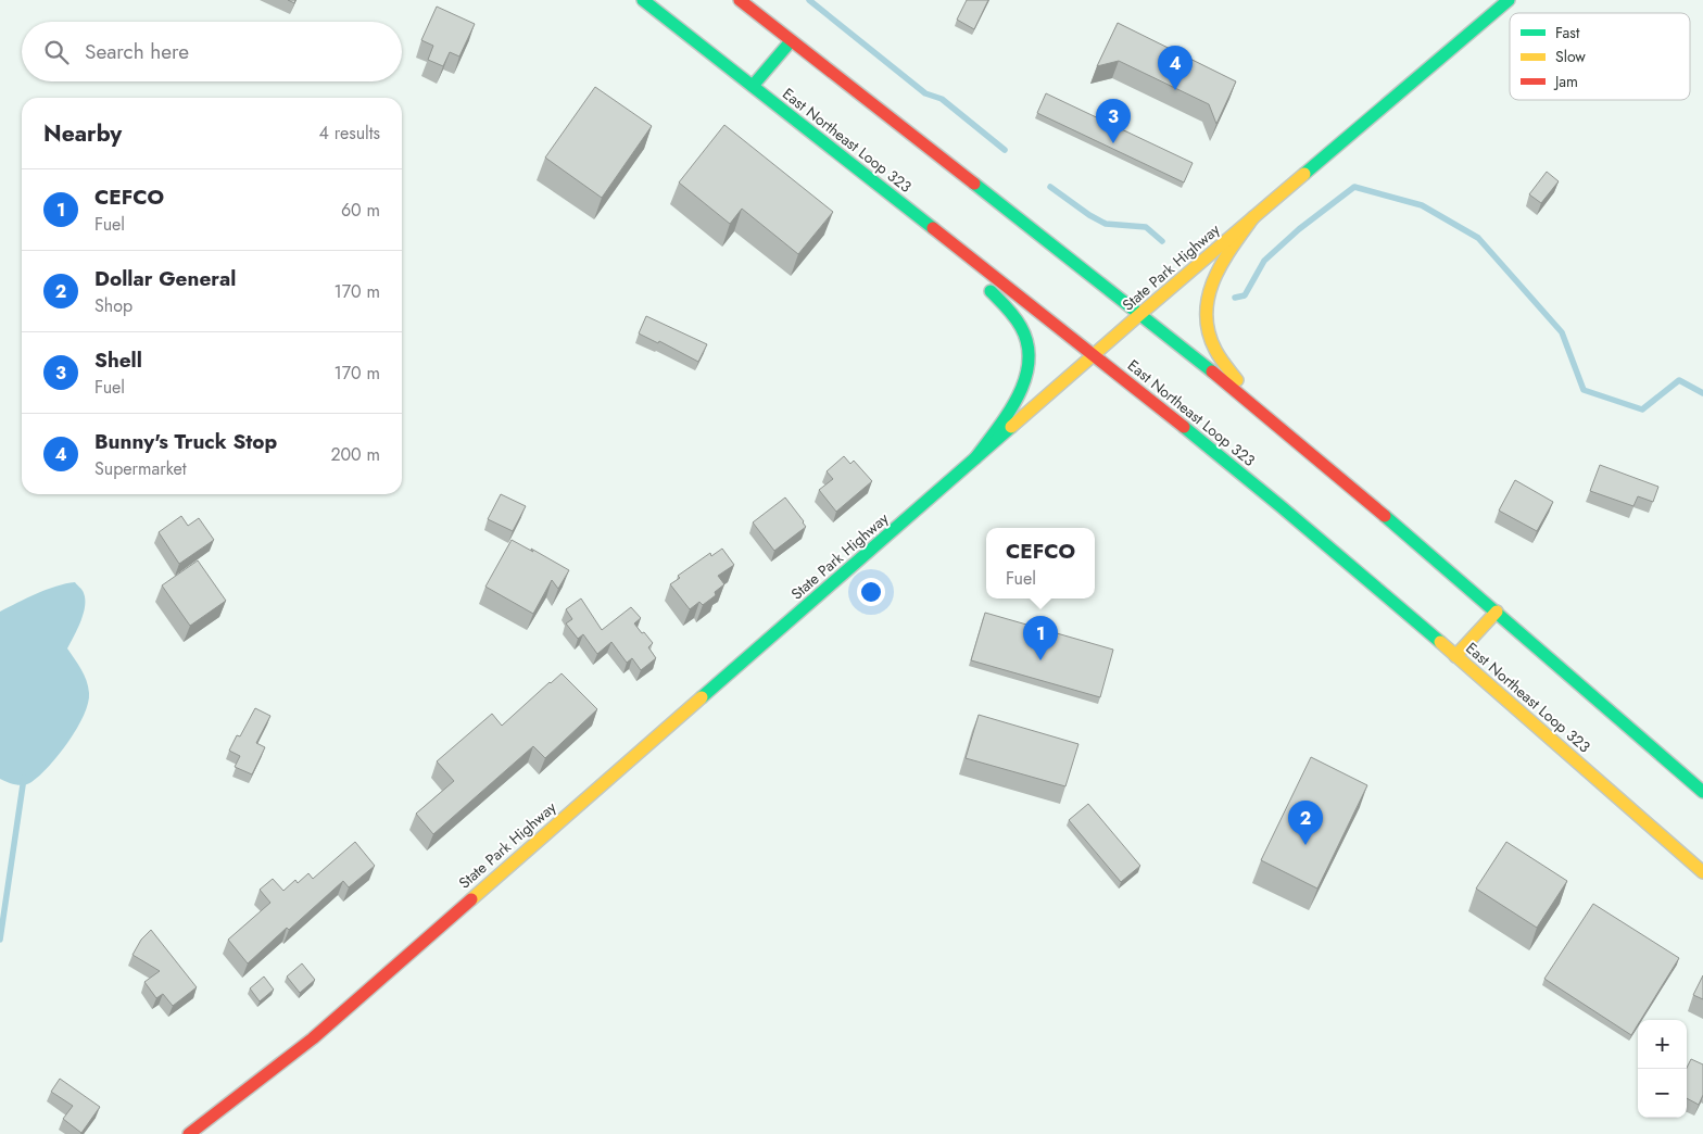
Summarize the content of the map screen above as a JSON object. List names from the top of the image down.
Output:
{
  "streets": {
    "main road": ["East Northeast Loop 323", "State Park Highway"]
  },
  "crossings": [
    ["East Northeast Loop 323", "State Park Highway"]
  ],
  "legend": ["Fast", "Slow", "Jam"],
  "page": {
    "search": "Search here",
    "pins": [
      "4",
      "3",
      "1",
      "2"
    ],
    "heading": ["Nearby", "4 results"],
    "list": [
      {
        "mark": "1",
        "name": "CEFCO",
        "note": "Fuel",
        "value": "60 m"
      },
      {
        "mark": "2",
        "name": "Dollar General",
        "note": "Shop",
        "value": "170 m"
      },
      {
        "mark": "3",
        "name": "Shell",
        "note": "Fuel",
        "value": "170 m"
      },
      {
        "mark": "4",
        "name": "Bunny's Truck Stop",
        "note": "Supermarket",
        "value": "200 m"
      }
    ],
    "popup": ["CEFCO", "Fuel"],
    "map_buttons": ["+", "−"]
  }
}
